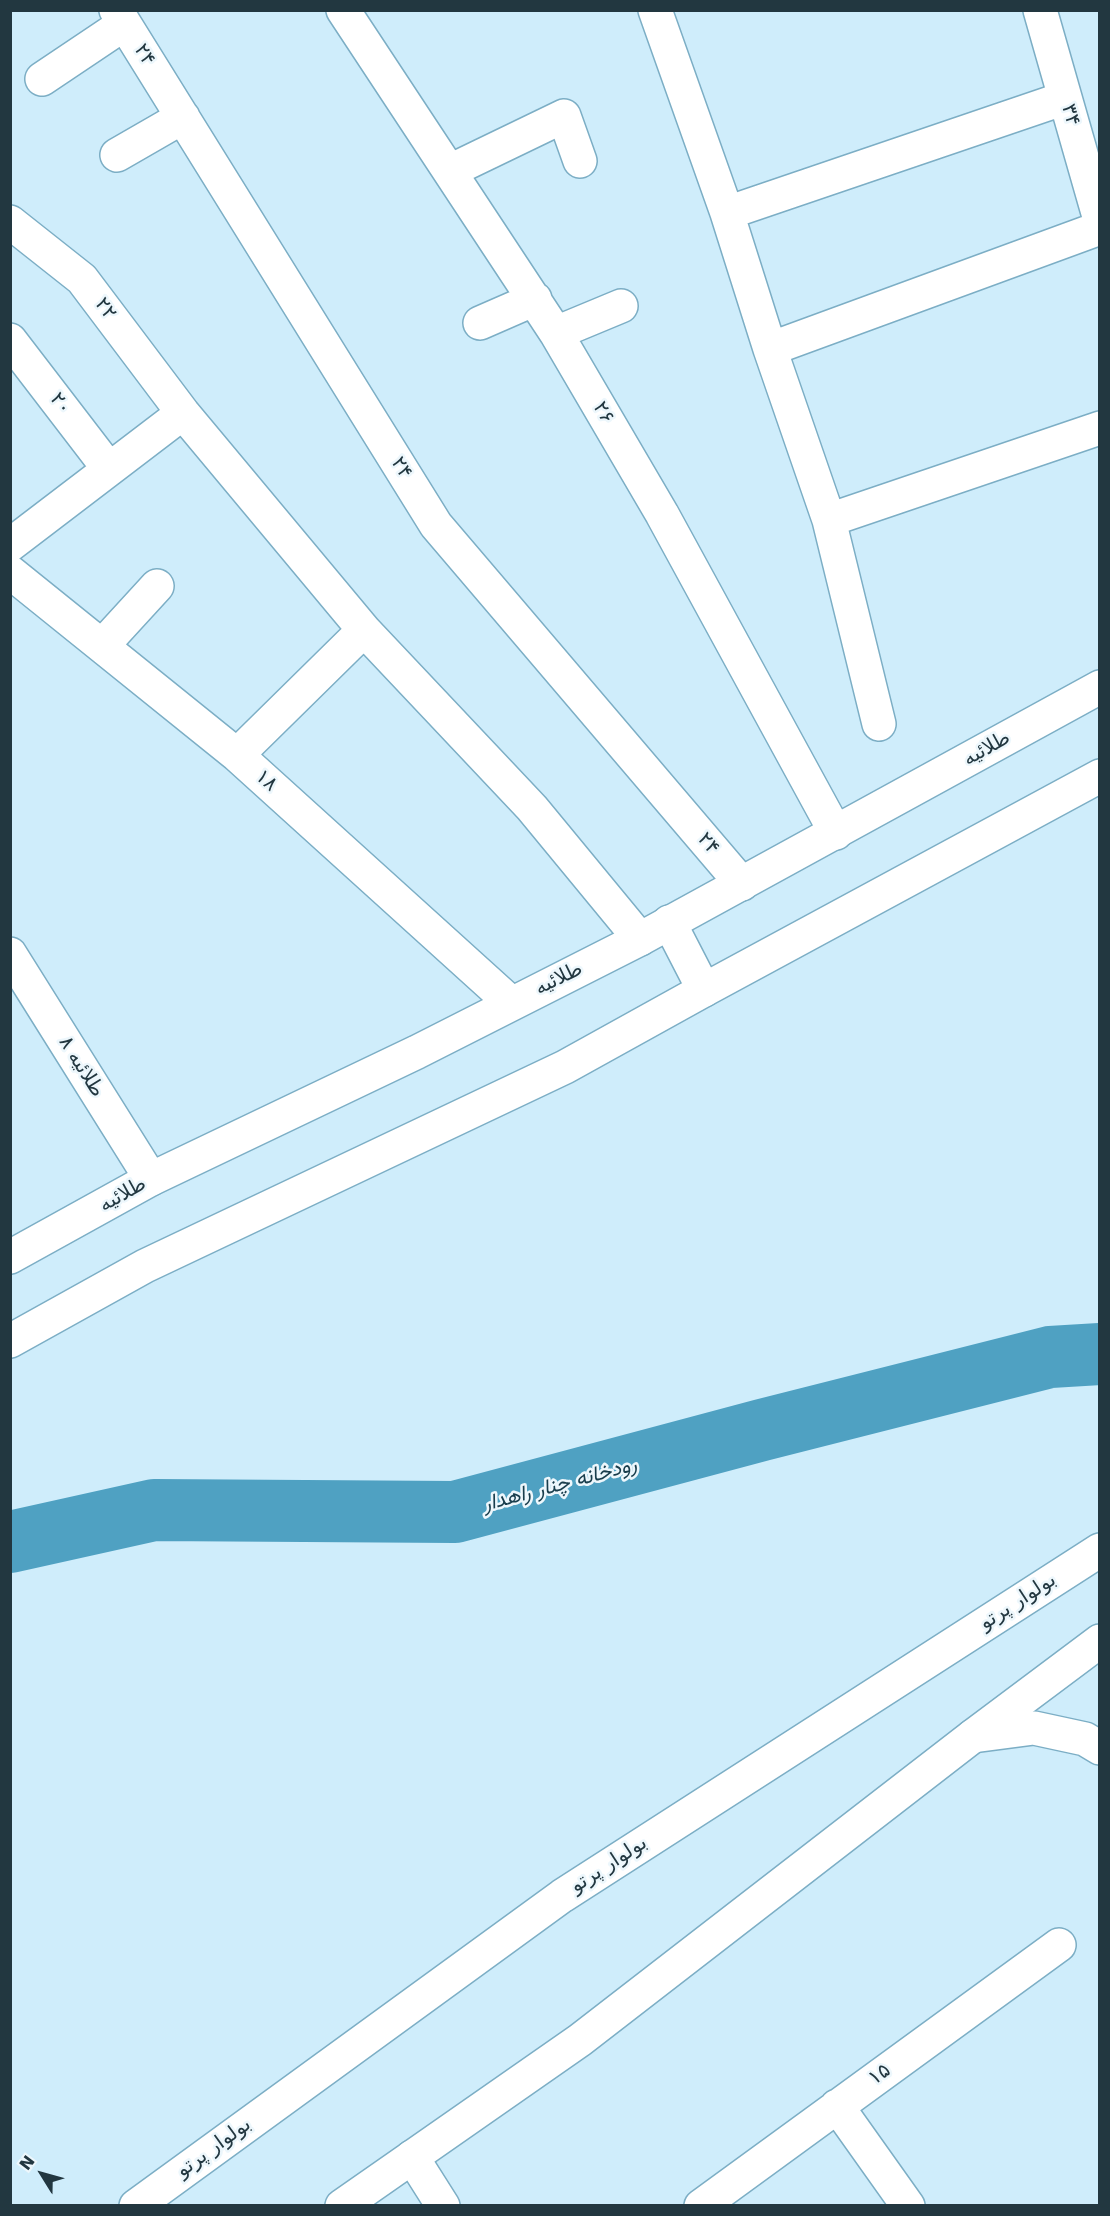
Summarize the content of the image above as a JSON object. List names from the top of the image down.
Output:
{
  "streets": {
    "street": [
      "۲۴",
      "۳۴",
      "۲۲",
      "۲۰",
      "۲۶",
      "طلائیه",
      "۱۸",
      "طلائیه ۸",
      "بولوار پرتو",
      "۱۵"
    ]
  },
  "crossings": [
    ["۲۴", "طلائیه"],
    ["۲۲", "طلائیه"],
    ["۲۶", "طلائیه"],
    ["طلائیه", "۱۸"],
    ["طلائیه", "طلائیه ۸"]
  ],
  "water": ["رودخانه چنار راهدار"],
  "north": "top left"
}
